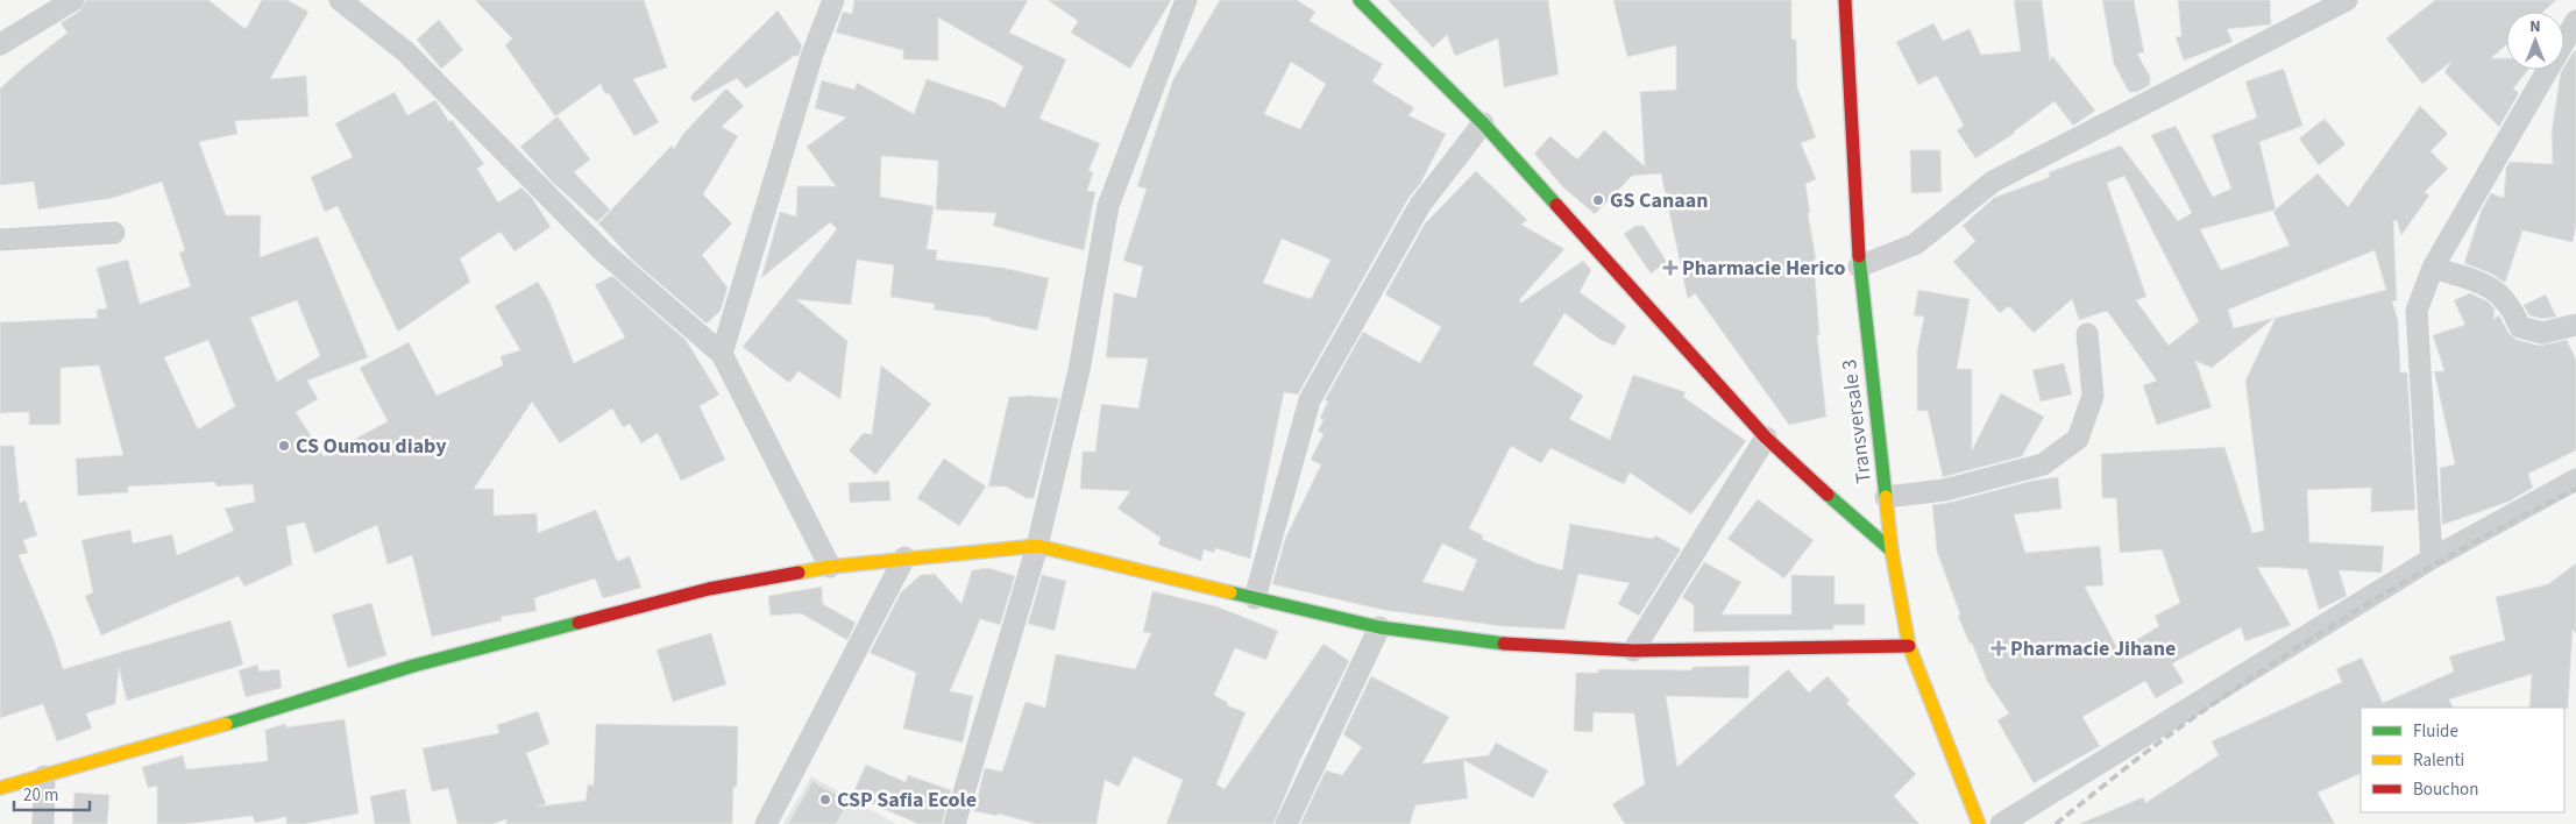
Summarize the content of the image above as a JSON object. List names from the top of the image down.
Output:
{
  "streets": {
    "street": ["Transversale 3"]
  },
  "places": {
    "other": ["GS Canaan", "CS Oumou diaby", "CSP Safia Ecole"],
    "health": ["Pharmacie Herico", "Pharmacie Jihane"]
  },
  "legend": ["Fluide", "Ralenti", "Bouchon"],
  "scale_bar": "20 m",
  "north": "top"
}
